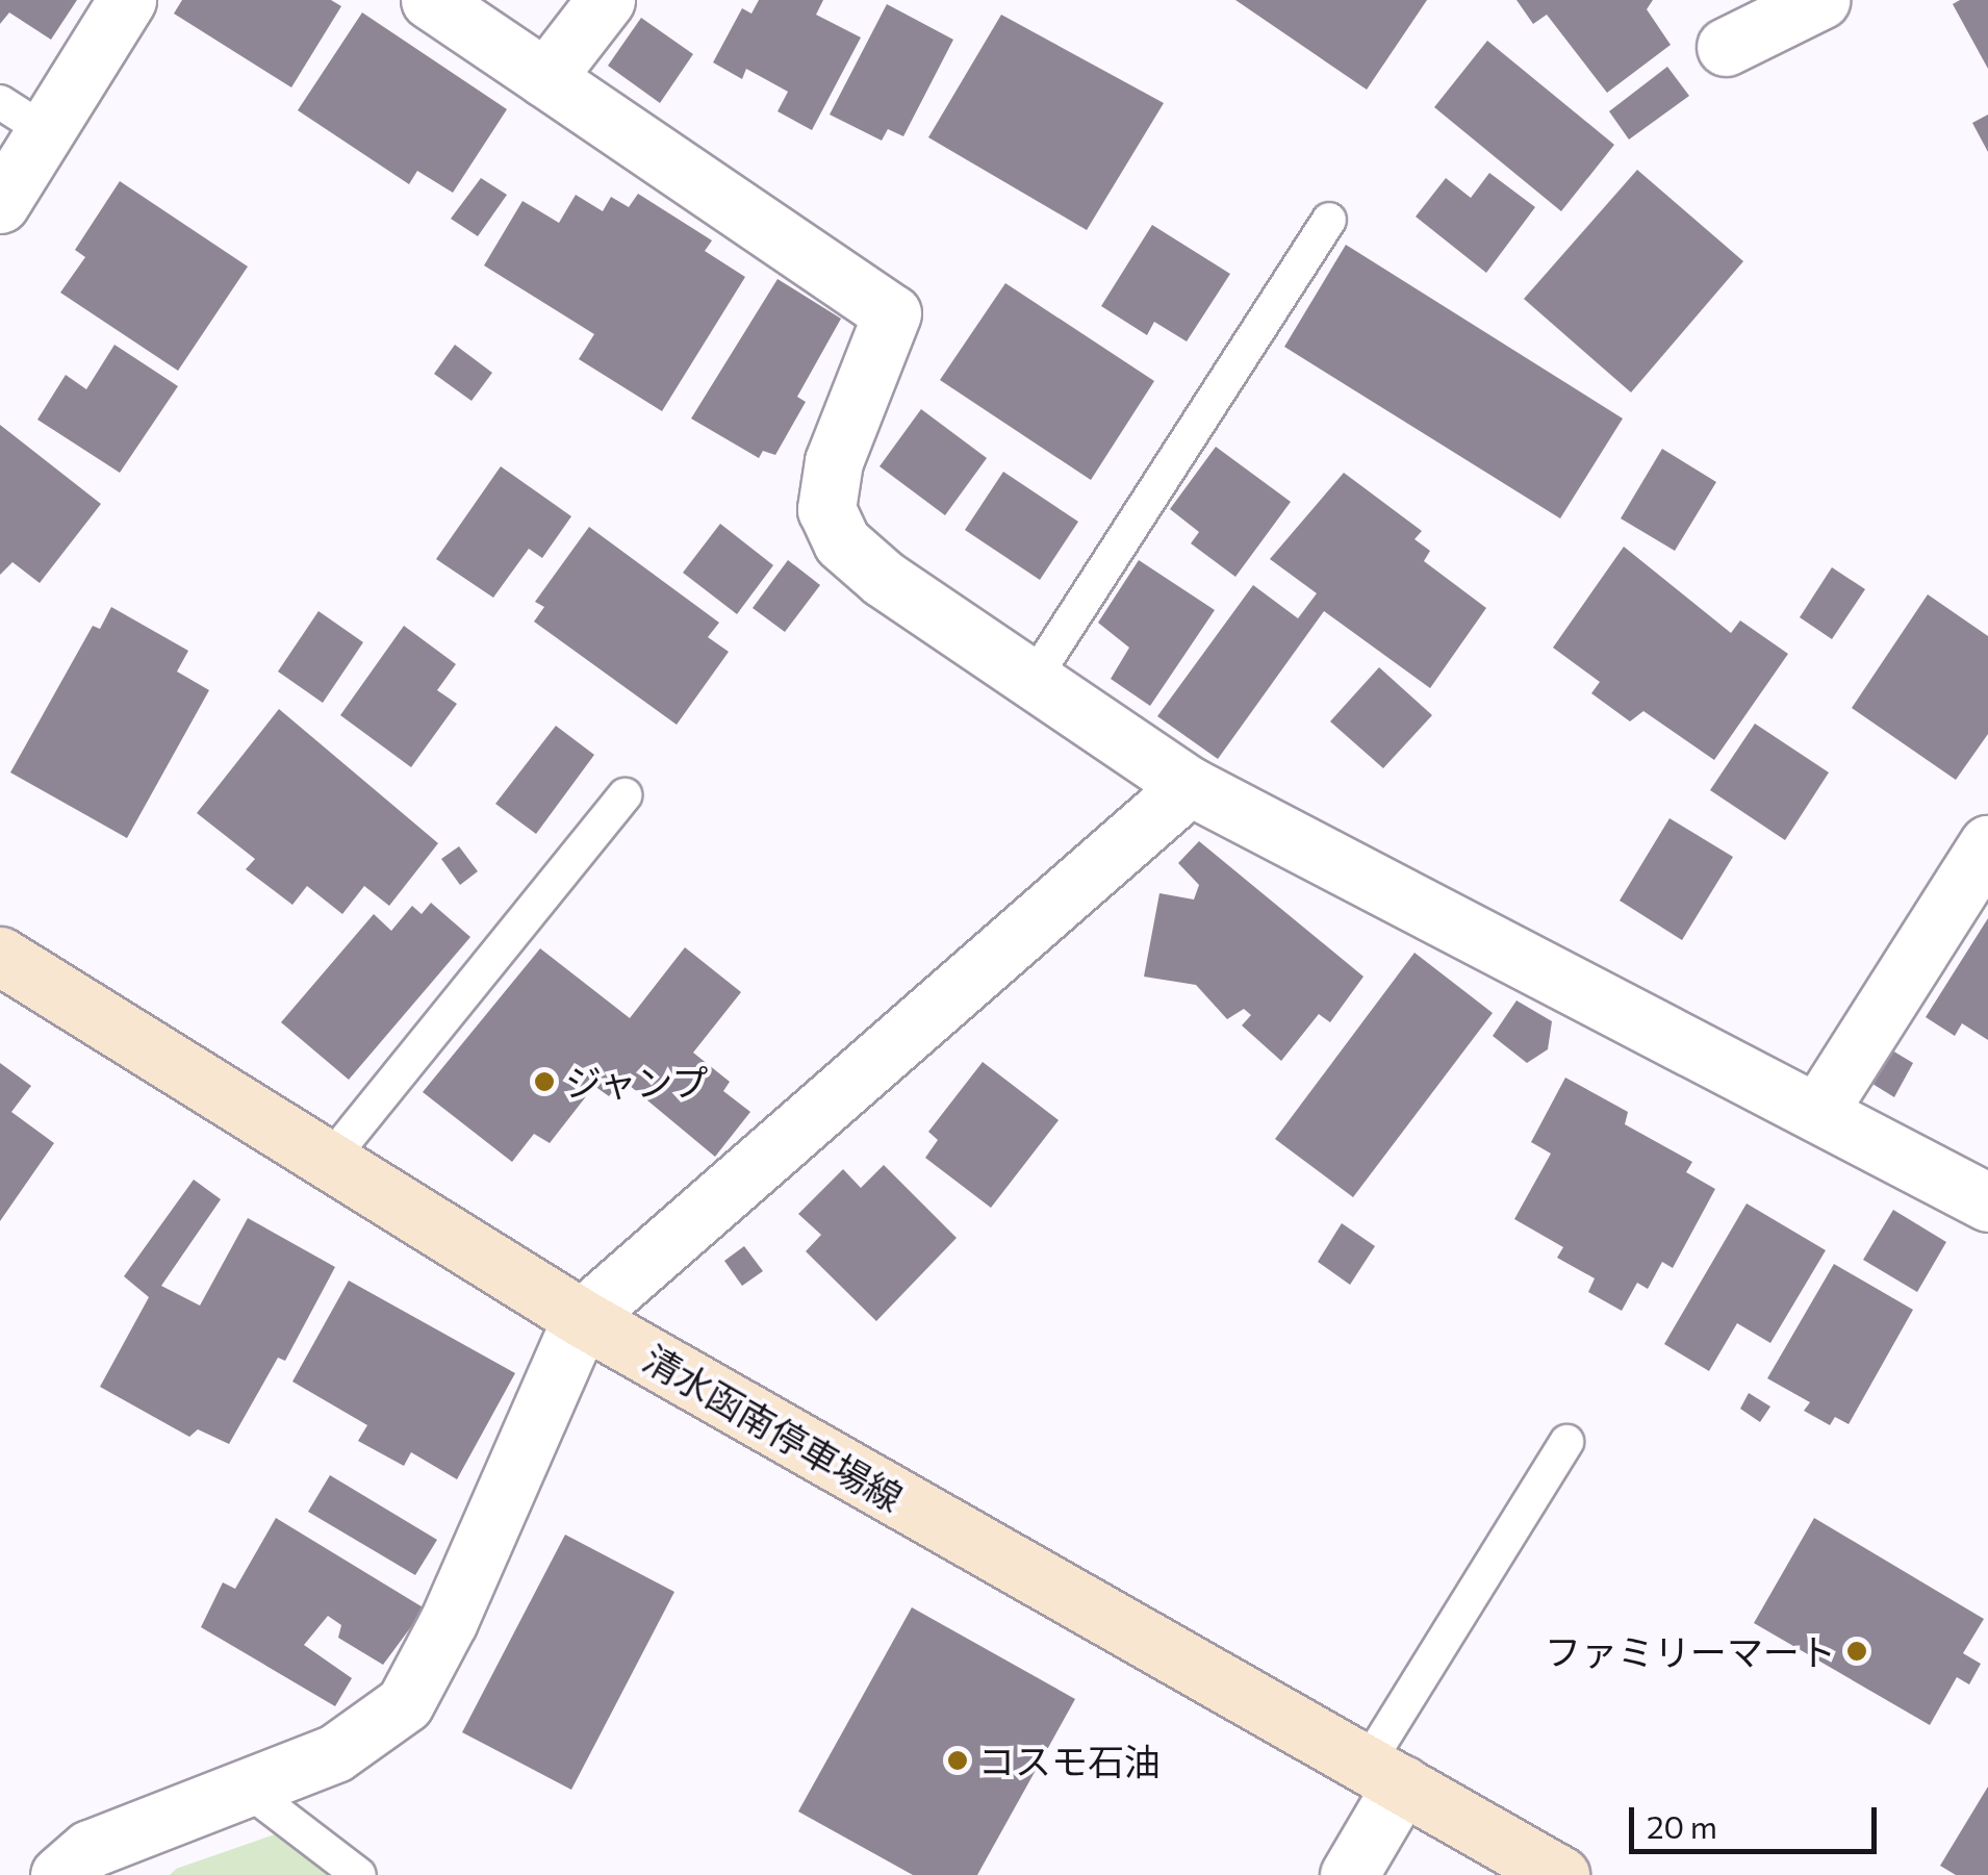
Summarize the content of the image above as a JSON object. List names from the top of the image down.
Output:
{
  "streets": {
    "main road": ["清水函南停車場線"]
  },
  "places": ["ジャンプ", "ファミリーマート", "コスモ石油"],
  "scale_bar": "20 m"
}
